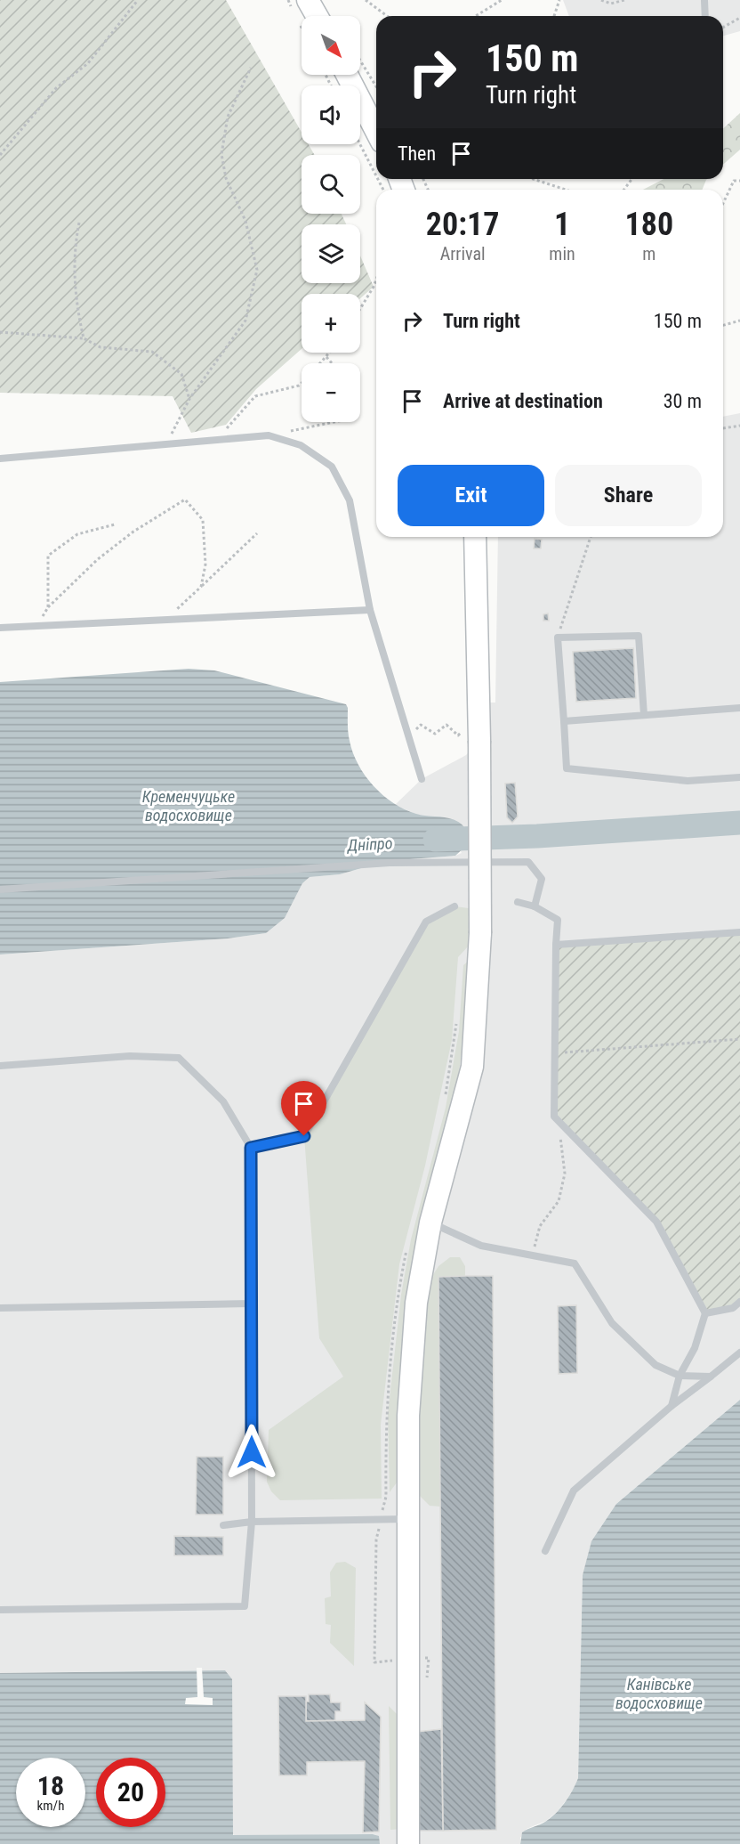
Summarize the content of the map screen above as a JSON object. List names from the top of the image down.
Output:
{
  "water": ["Кременчуцьке водосховище", "Дніпро", "Канівське водосховище"],
  "north": "bottom right",
  "page": {
    "map_buttons": ["+", "−"],
    "turn": ["150 m", "Turn right"],
    "then": "Then",
    "eta": [
      "20:17",
      "Arrival",
      "1",
      "min",
      "180",
      "m"
    ],
    "list": [
      {
        "name": "Turn right",
        "value": "150 m"
      },
      {
        "name": "Arrive at destination",
        "value": "30 m"
      }
    ],
    "buttons": ["Exit", "Share"],
    "speed": "18 km/h",
    "limit": "20"
  }
}
